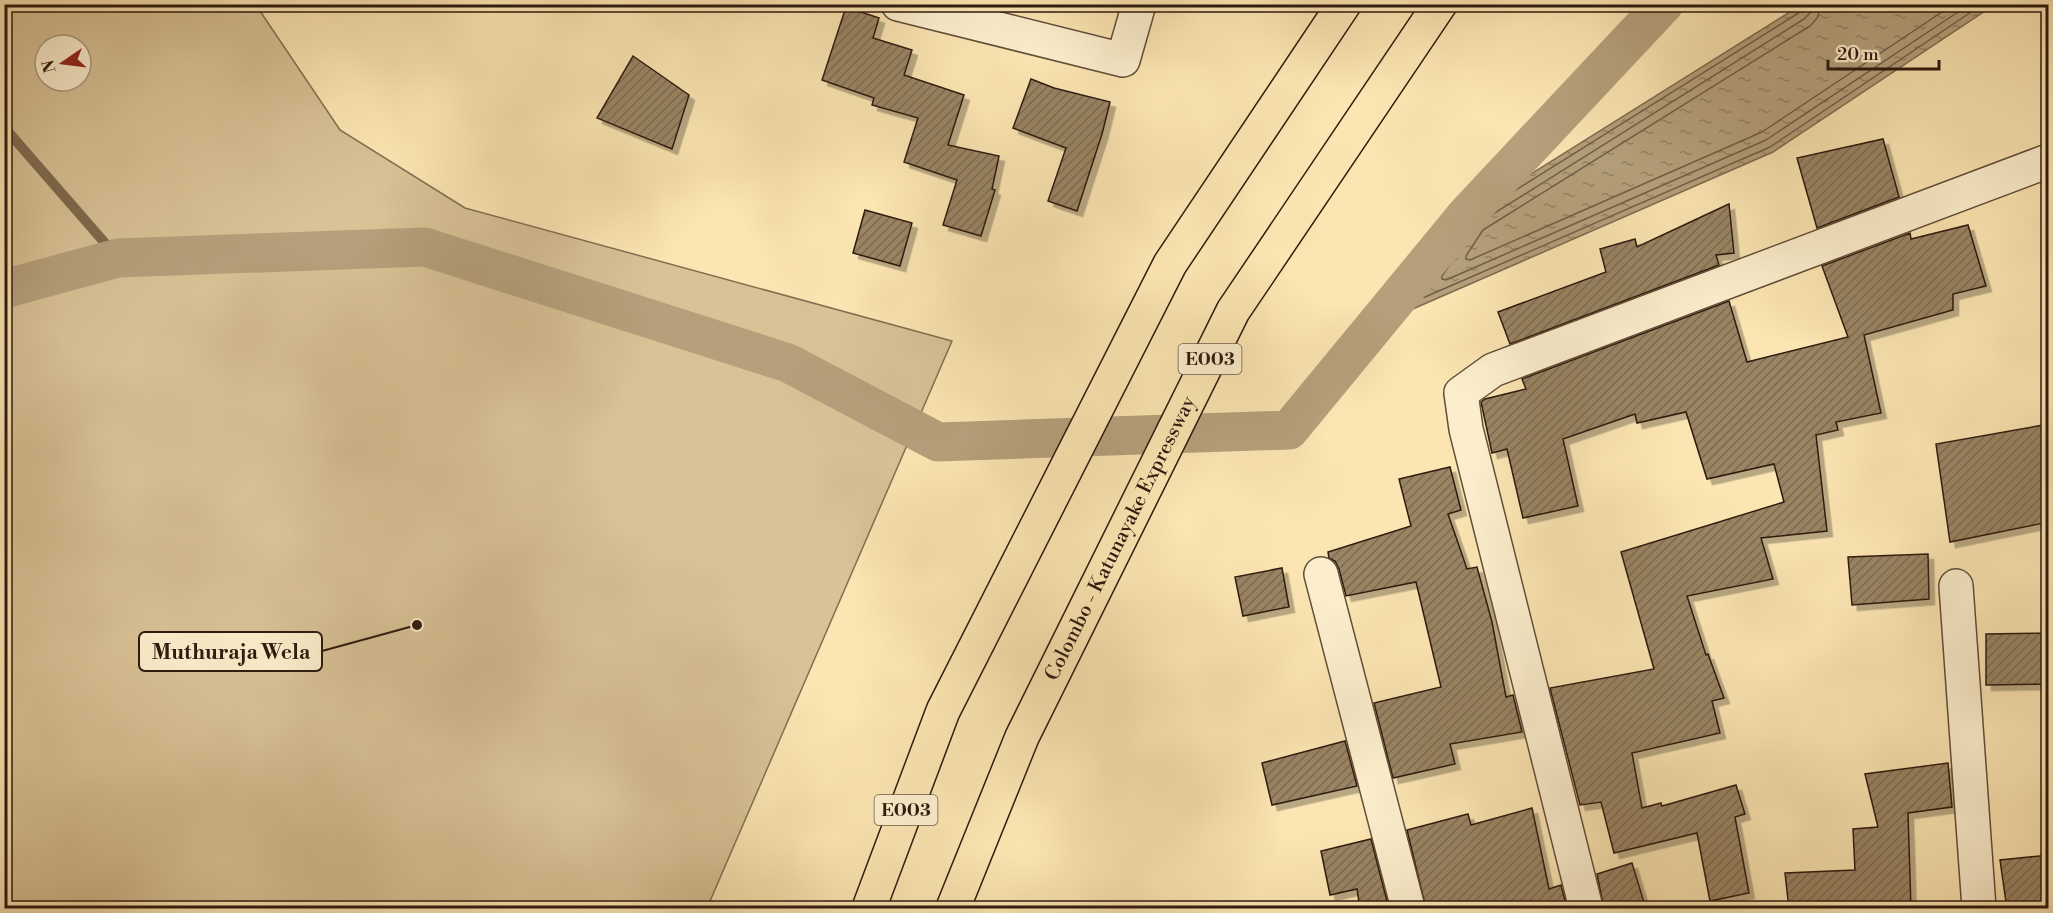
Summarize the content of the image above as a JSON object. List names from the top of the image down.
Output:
{
  "streets": {
    "highway": ["E003", "Colombo - Katunayake Expressway"]
  },
  "places": ["Muthuraja Wela"],
  "scale_bar": "20 m",
  "north": "left"
}
